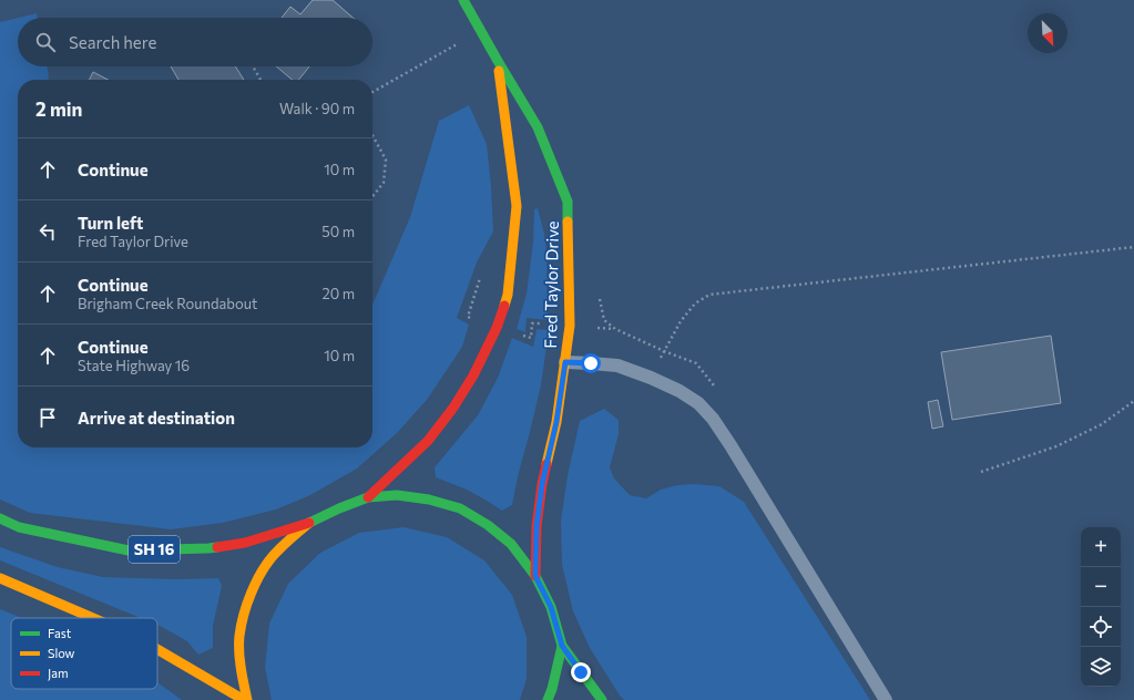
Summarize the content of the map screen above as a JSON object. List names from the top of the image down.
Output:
{
  "streets": {
    "main road": ["Fred Taylor Drive", "SH 16"]
  },
  "crossings": [
    ["Fred Taylor Drive", "SH 16"]
  ],
  "legend": ["Fast", "Slow", "Jam"],
  "north": "bottom right",
  "page": {
    "search": "Search here",
    "heading": ["2 min", "Walk · 90 m"],
    "list": [
      ["Continue", "10 m"],
      ["Turn left", "Fred Taylor Drive", "50 m"],
      ["Continue", "Brigham Creek Roundabout", "20 m"],
      ["Continue", "State Highway 16", "10 m"],
      "Arrive at destination"
    ],
    "map_buttons": ["+", "−"]
  }
}
